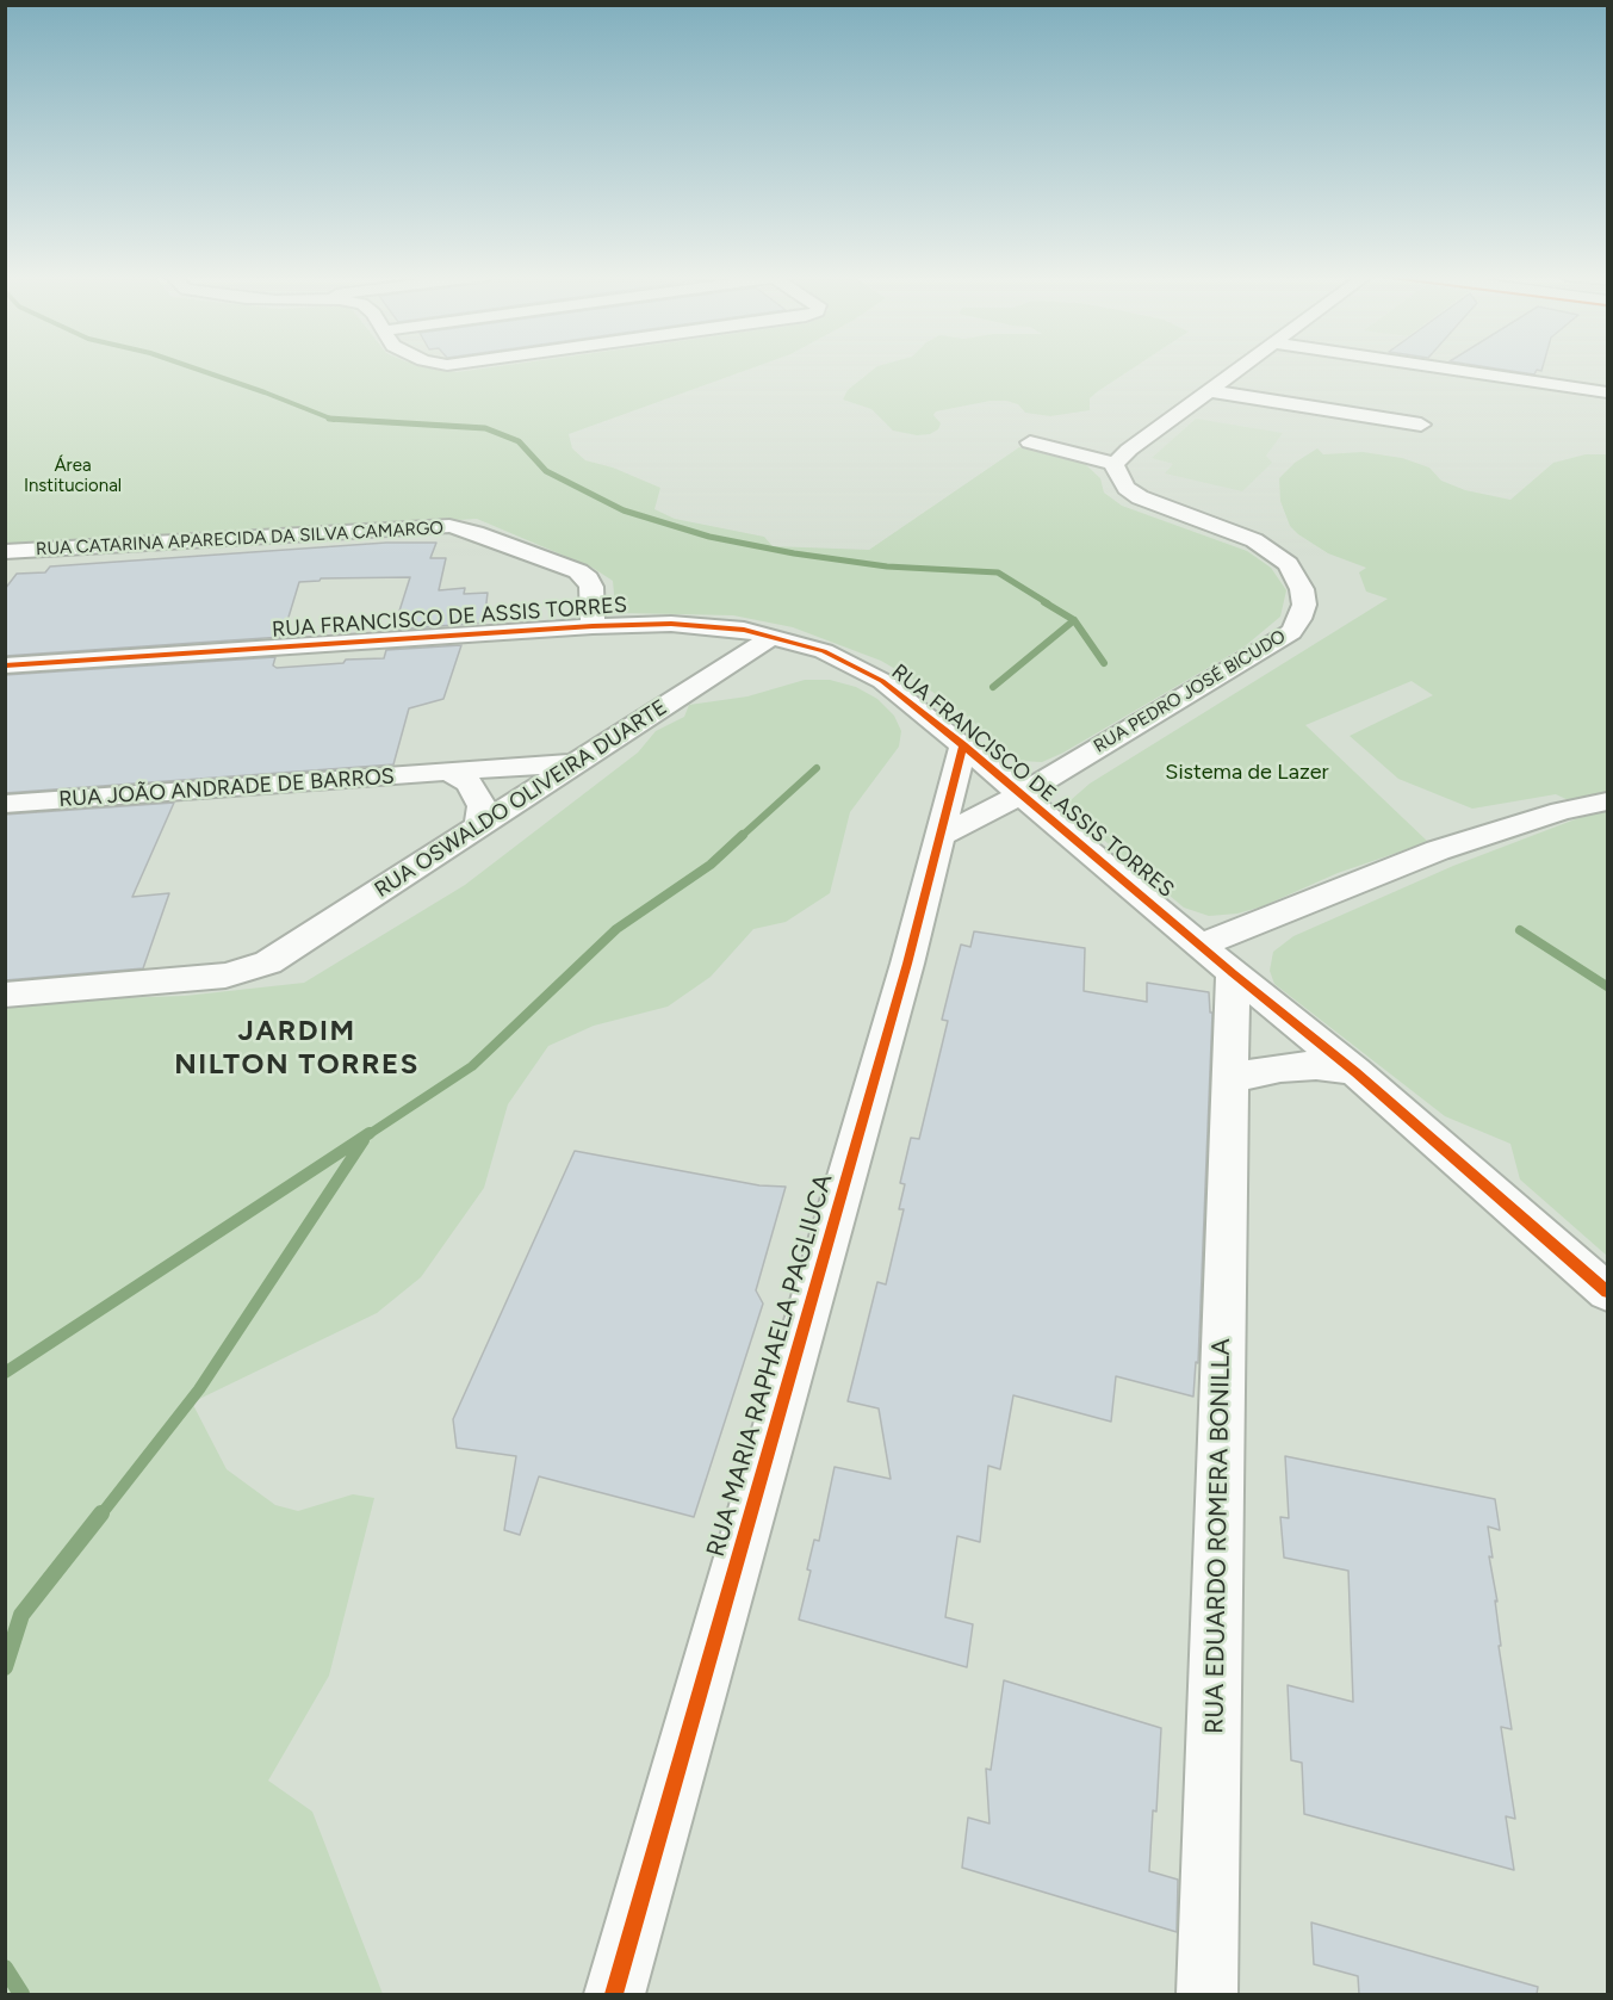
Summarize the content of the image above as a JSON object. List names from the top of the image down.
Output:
{
  "streets": {
    "street": [
      "RUA CATARINA APARECIDA DA SILVA CAMARGO",
      "RUA FRANCISCO DE ASSIS TORRES",
      "RUA PEDRO JOSÉ BICUDO",
      "RUA JOÃO ANDRADE DE BARROS",
      "RUA OSWALDO OLIVEIRA DUARTE",
      "RUA MARIA RAPHAELA PAGLIUCA",
      "RUA EDUARDO ROMERA BONILLA"
    ]
  },
  "crossings": [
    ["RUA CATARINA APARECIDA DA SILVA CAMARGO", "RUA FRANCISCO DE ASSIS TORRES"],
    ["RUA FRANCISCO DE ASSIS TORRES", "RUA PEDRO JOSÉ BICUDO"],
    ["RUA FRANCISCO DE ASSIS TORRES", "RUA OSWALDO OLIVEIRA DUARTE"],
    ["RUA FRANCISCO DE ASSIS TORRES", "RUA MARIA RAPHAELA PAGLIUCA"],
    ["RUA FRANCISCO DE ASSIS TORRES", "RUA EDUARDO ROMERA BONILLA"],
    ["RUA JOÃO ANDRADE DE BARROS", "RUA OSWALDO OLIVEIRA DUARTE"]
  ],
  "districts": ["JARDIM NILTON TORRES"],
  "parks": ["Área Institucional", "Sistema de Lazer"]
}
